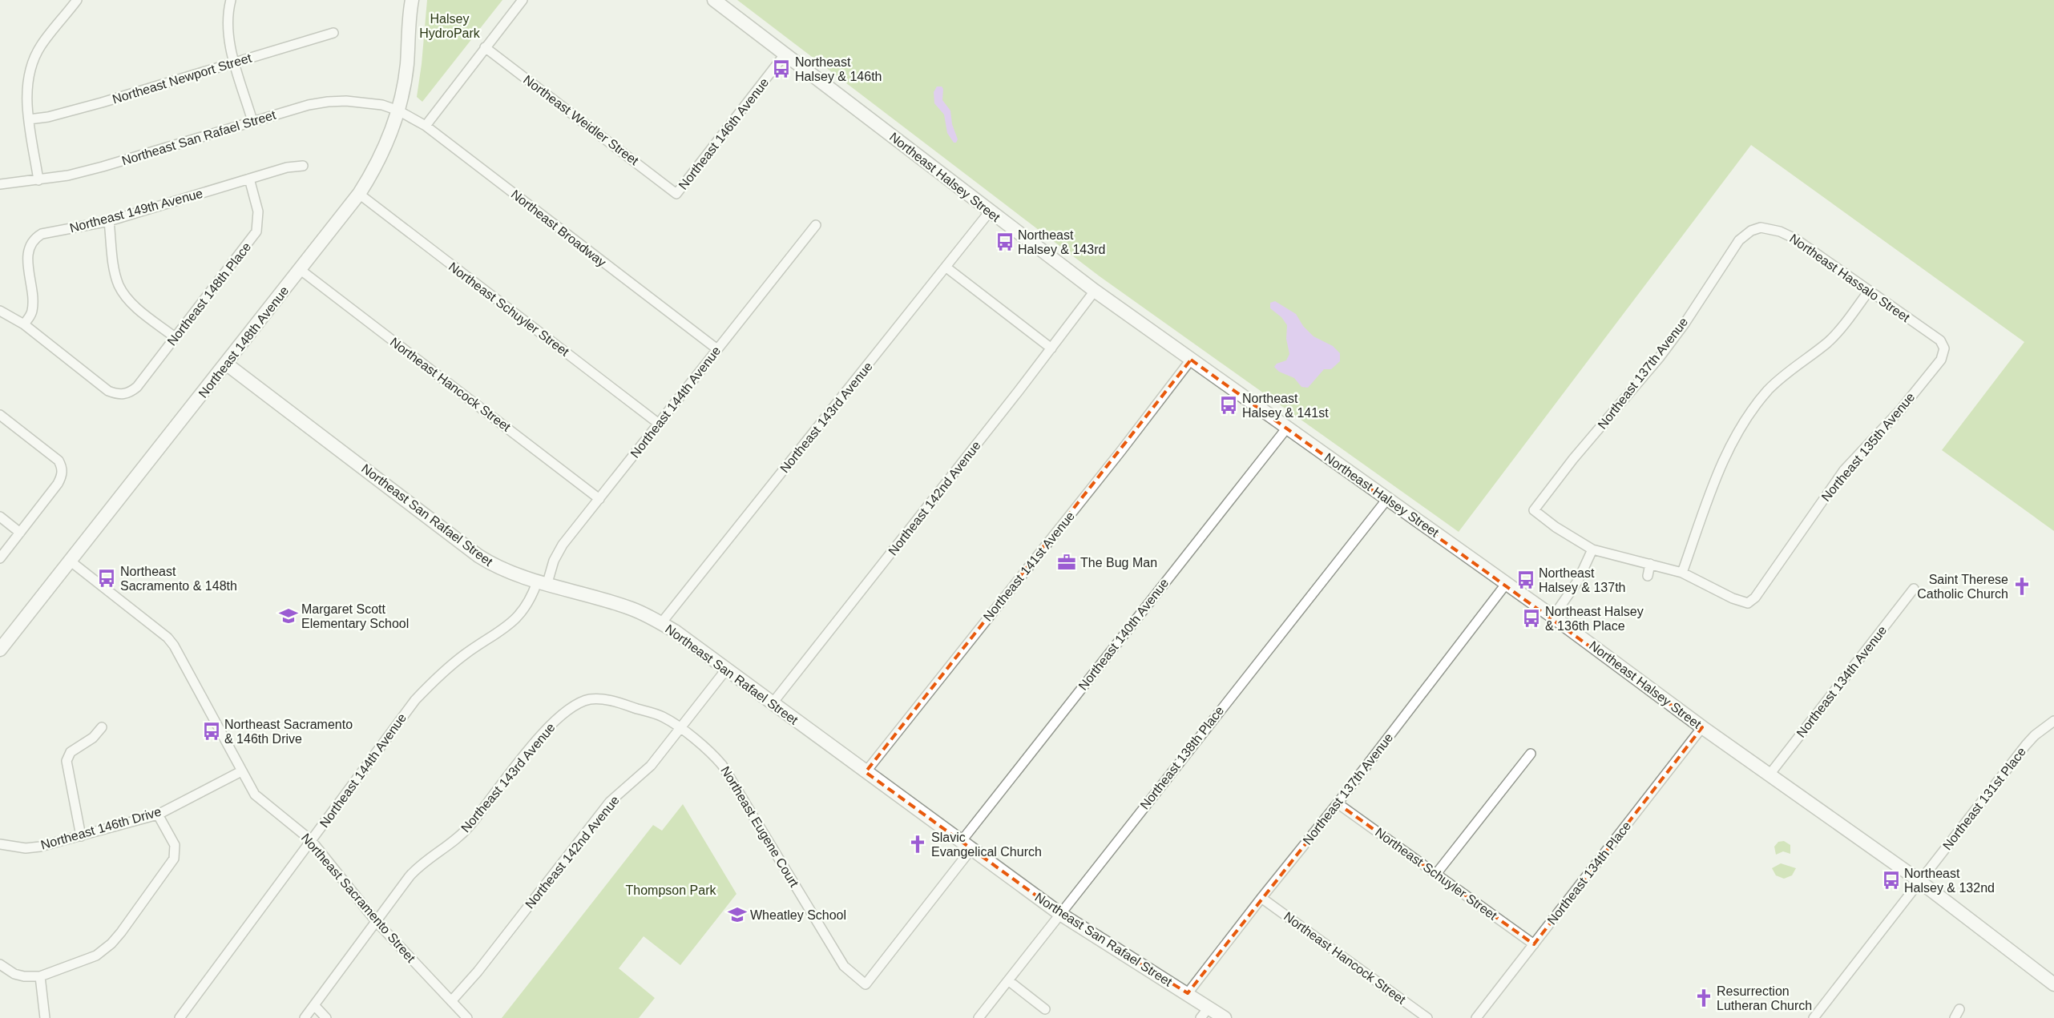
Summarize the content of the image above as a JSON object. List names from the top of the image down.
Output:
{
  "streets": {
    "main road": ["Northeast San Rafael Street", "Northeast Halsey Street", "Northeast 148th Avenue"],
    "street": [
      "Northeast Newport Street",
      "Northeast Weidler Street",
      "Northeast 146th Avenue",
      "Northeast 149th Avenue",
      "Northeast Broadway",
      "Northeast Hassalo Street",
      "Northeast 148th Place",
      "Northeast Schuyler Street",
      "Northeast 137th Avenue",
      "Northeast Hancock Street",
      "Northeast 144th Avenue",
      "Northeast 143rd Avenue",
      "Northeast 135th Avenue",
      "Northeast 142nd Avenue",
      "Northeast 141st Avenue",
      "Northeast 140th Avenue",
      "Northeast 134th Avenue",
      "Northeast 138th Place",
      "Northeast 131st Place",
      "Northeast Eugene Court",
      "Northeast 146th Drive",
      "Northeast 134th Place",
      "Northeast Sacramento Street"
    ]
  },
  "crossings": [
    ["Northeast Weidler Street", "Northeast 146th Avenue"],
    ["Northeast 146th Avenue", "Northeast Halsey Street"],
    ["Northeast San Rafael Street", "Northeast Broadway"],
    ["Northeast San Rafael Street", "Northeast 148th Avenue"],
    ["Northeast San Rafael Street", "Northeast 137th Avenue"],
    ["Northeast San Rafael Street", "Northeast 144th Avenue"],
    ["Northeast San Rafael Street", "Northeast 143rd Avenue"],
    ["Northeast San Rafael Street", "Northeast 142nd Avenue"],
    ["Northeast San Rafael Street", "Northeast 141st Avenue"],
    ["Northeast San Rafael Street", "Northeast 140th Avenue"],
    ["Northeast San Rafael Street", "Northeast 138th Place"],
    ["Northeast San Rafael Street", "Northeast Eugene Court"],
    ["Northeast Halsey Street", "Northeast 137th Avenue"],
    ["Northeast Halsey Street", "Northeast 143rd Avenue"],
    ["Northeast Halsey Street", "Northeast 142nd Avenue"],
    ["Northeast Halsey Street", "Northeast 141st Avenue"],
    ["Northeast Halsey Street", "Northeast 140th Avenue"],
    ["Northeast Halsey Street", "Northeast 134th Avenue"],
    ["Northeast Halsey Street", "Northeast 138th Place"],
    ["Northeast Halsey Street", "Northeast 131st Place"],
    ["Northeast Halsey Street", "Northeast 134th Place"],
    ["Northeast 149th Avenue", "Northeast 148th Place"],
    ["Northeast Broadway", "Northeast 148th Avenue"],
    ["Northeast Broadway", "Northeast 144th Avenue"],
    ["Northeast Hassalo Street", "Northeast 137th Avenue"],
    ["Northeast Hassalo Street", "Northeast 135th Avenue"],
    ["Northeast Schuyler Street", "Northeast 148th Avenue"],
    ["Northeast Schuyler Street", "Northeast 137th Avenue"],
    ["Northeast Schuyler Street", "Northeast 144th Avenue"],
    ["Northeast Schuyler Street", "Northeast 134th Place"],
    ["Northeast 148th Avenue", "Northeast Hancock Street"],
    ["Northeast 148th Avenue", "Northeast Sacramento Street"],
    ["Northeast 137th Avenue", "Northeast Hancock Street"],
    ["Northeast Hancock Street", "Northeast 144th Avenue"],
    ["Northeast 144th Avenue", "Northeast Sacramento Street"],
    ["Northeast 143rd Avenue", "Northeast Eugene Court"],
    ["Northeast 143rd Avenue", "Northeast Sacramento Street"],
    ["Northeast 142nd Avenue", "Northeast Eugene Court"],
    ["Northeast 142nd Avenue", "Northeast Sacramento Street"],
    ["Northeast 146th Drive", "Northeast Sacramento Street"]
  ],
  "parks": ["Halsey HydroPark", "Thompson Park"],
  "places": {
    "bus stop": [
      "Northeast Halsey & 146th",
      "Northeast Halsey & 143rd",
      "Northeast Halsey & 141st",
      "Northeast Sacramento & 148th",
      "Northeast Halsey & 137th",
      "Northeast Halsey & 136th Place",
      "Northeast Sacramento & 146th Drive",
      "Northeast Halsey & 132nd"
    ],
    "office": ["The Bug Man"],
    "church": ["Saint Therese Catholic Church", "Slavic Evangelical Church", "Resurrection Lutheran Church"],
    "school or university": ["Margaret Scott Elementary School", "Wheatley School"]
  }
}
